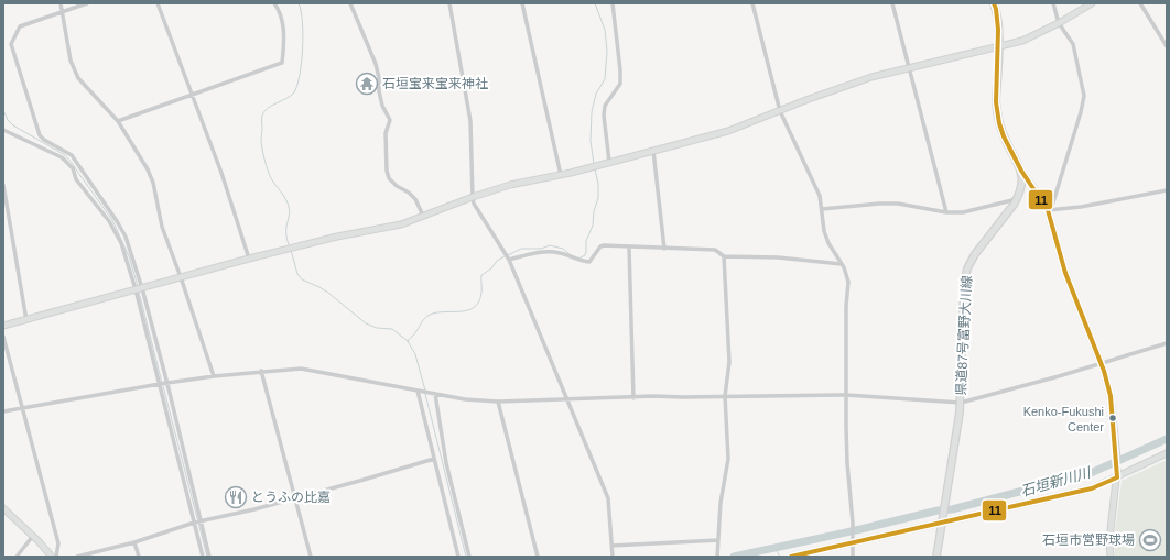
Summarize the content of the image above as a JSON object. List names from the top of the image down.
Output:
{
  "streets": {
    "main road": ["県道87号富野大川線"]
  },
  "water": ["石垣新川川"],
  "places": {
    "temple": ["石垣宝来宝来神社"],
    "other": ["Kenko-Fukushi Center"],
    "restaurant": ["とうふの比嘉"],
    "sports": ["石垣市営野球場"]
  },
  "lines": ["transit line 11"]
}
